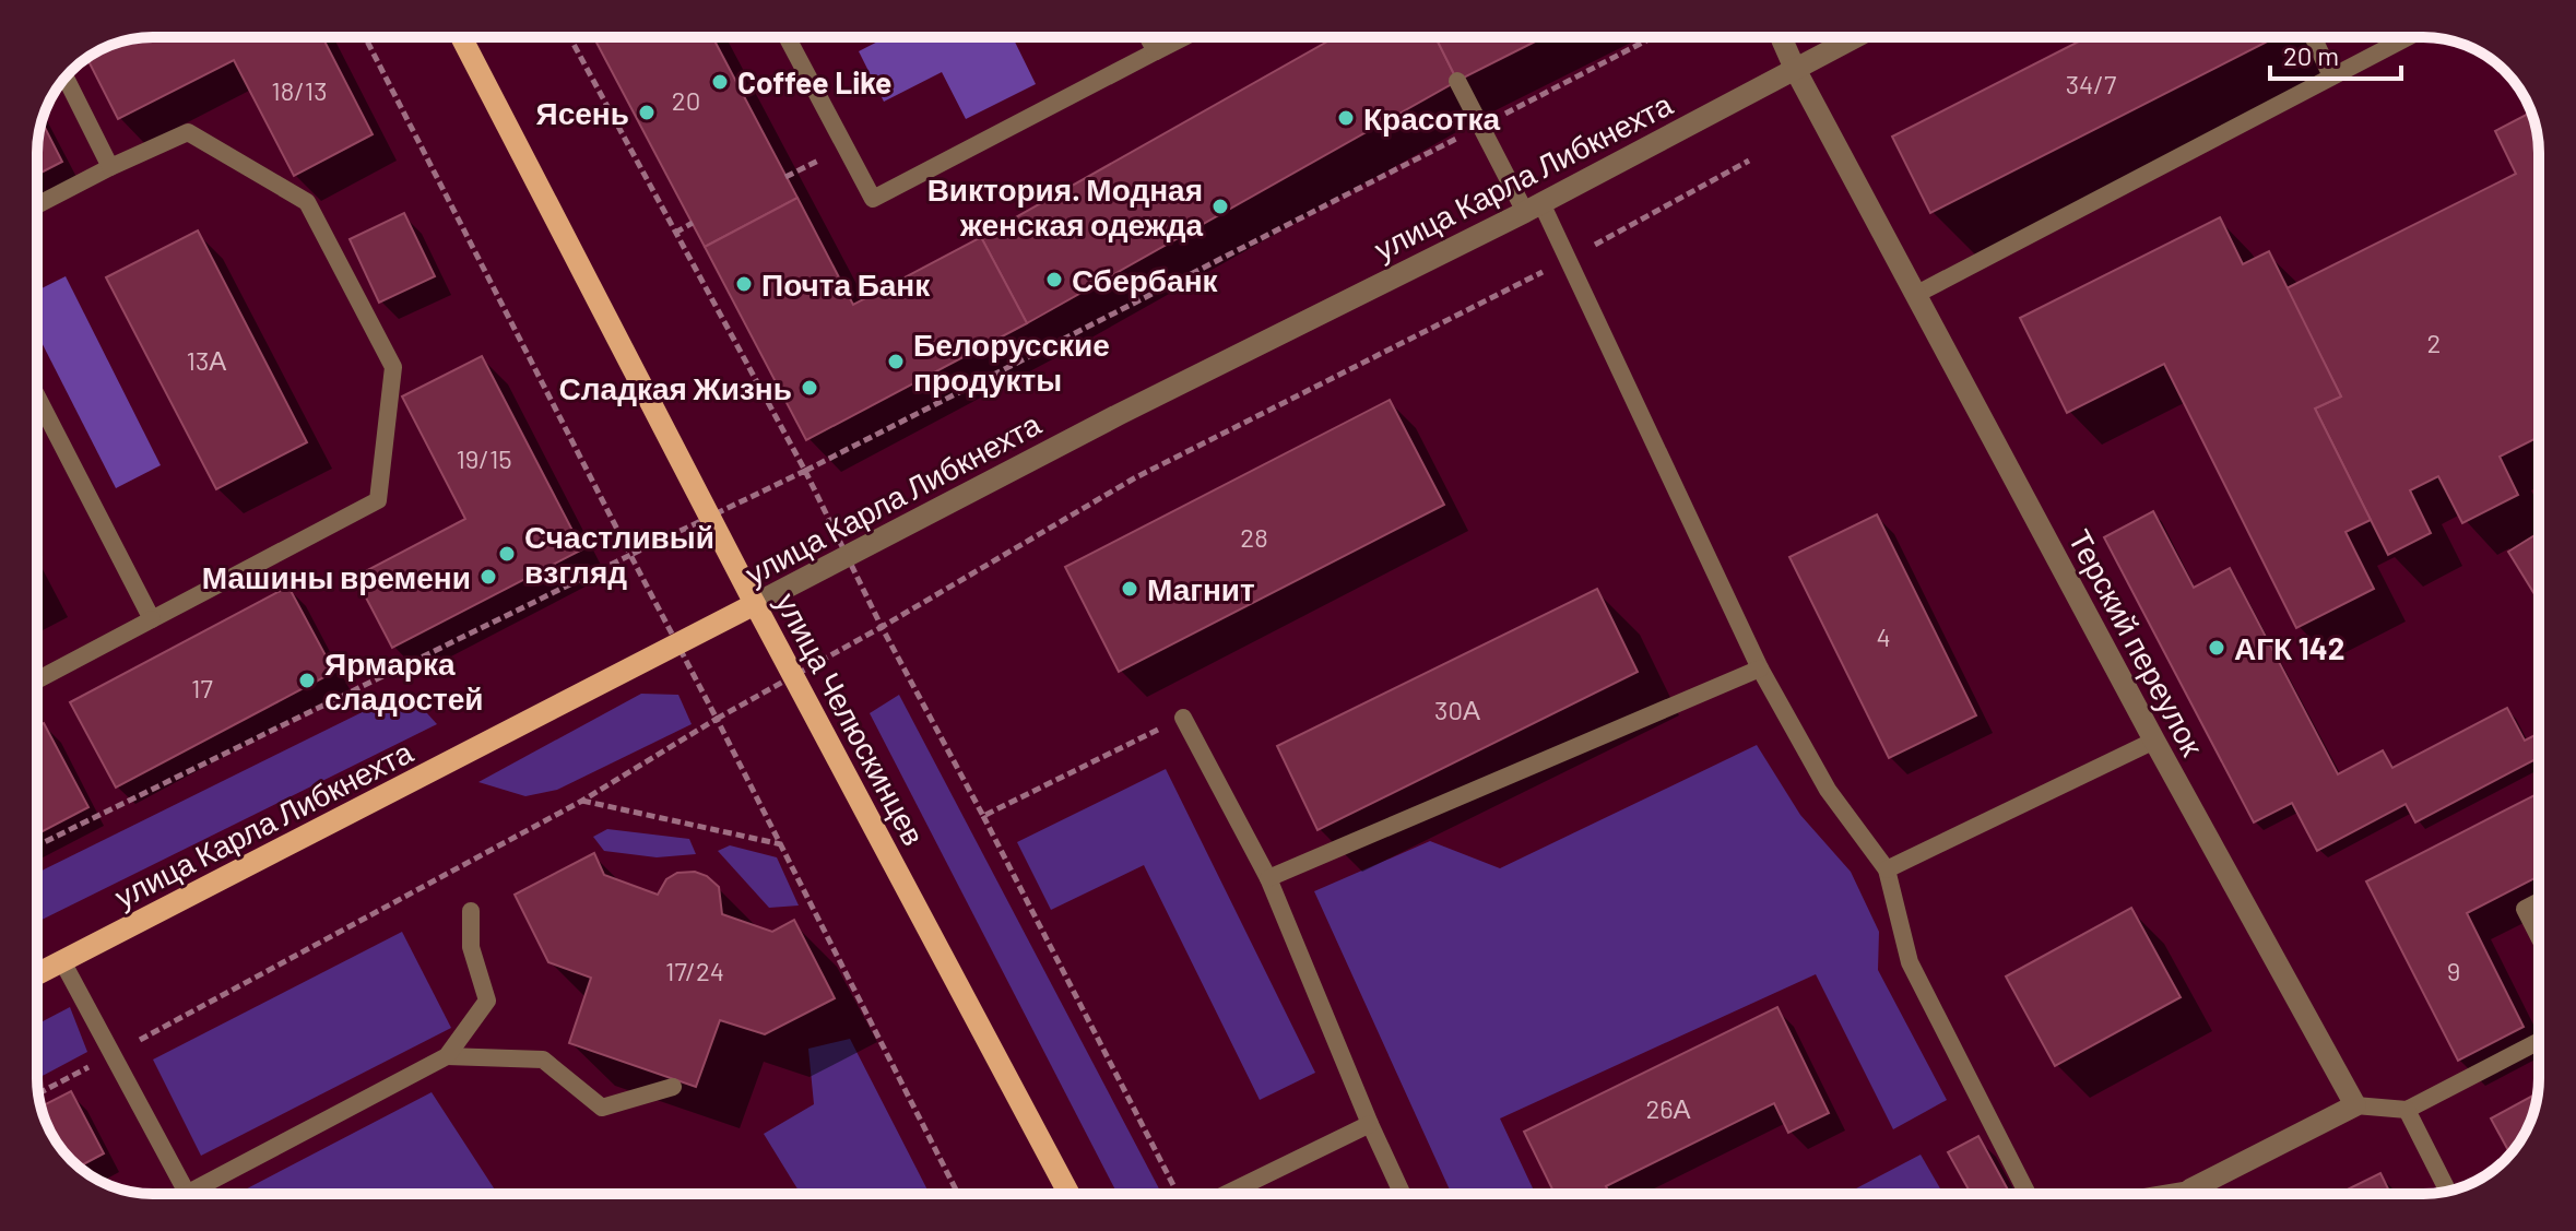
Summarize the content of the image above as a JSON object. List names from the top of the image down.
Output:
{
  "streets": {
    "main road": ["улица Карла Либкнехта", "улица Челюскинцев"],
    "street": ["Терский переулок"]
  },
  "crossings": [
    ["улица Карла Либкнехта", "Терский переулок"],
    ["улица Карла Либкнехта", "улица Челюскинцев"]
  ],
  "places": [
    "Coffee Like",
    "Ясень",
    "Красотка",
    "Виктория. Модная женская одежда",
    "Сбербанк",
    "Почта Банк",
    "Белорусские продукты",
    "Сладкая Жизнь",
    "Счастливый взгляд",
    "Машины времени",
    "Магнит",
    "АГК 142",
    "Ярмарка сладостей"
  ],
  "house_numbers": [
    "34/7",
    "18/13",
    "20",
    "2",
    "13А",
    "19/15",
    "28",
    "4",
    "17",
    "30А",
    "17/24",
    "9",
    "26А"
  ],
  "scale_bar": "20 m"
}
